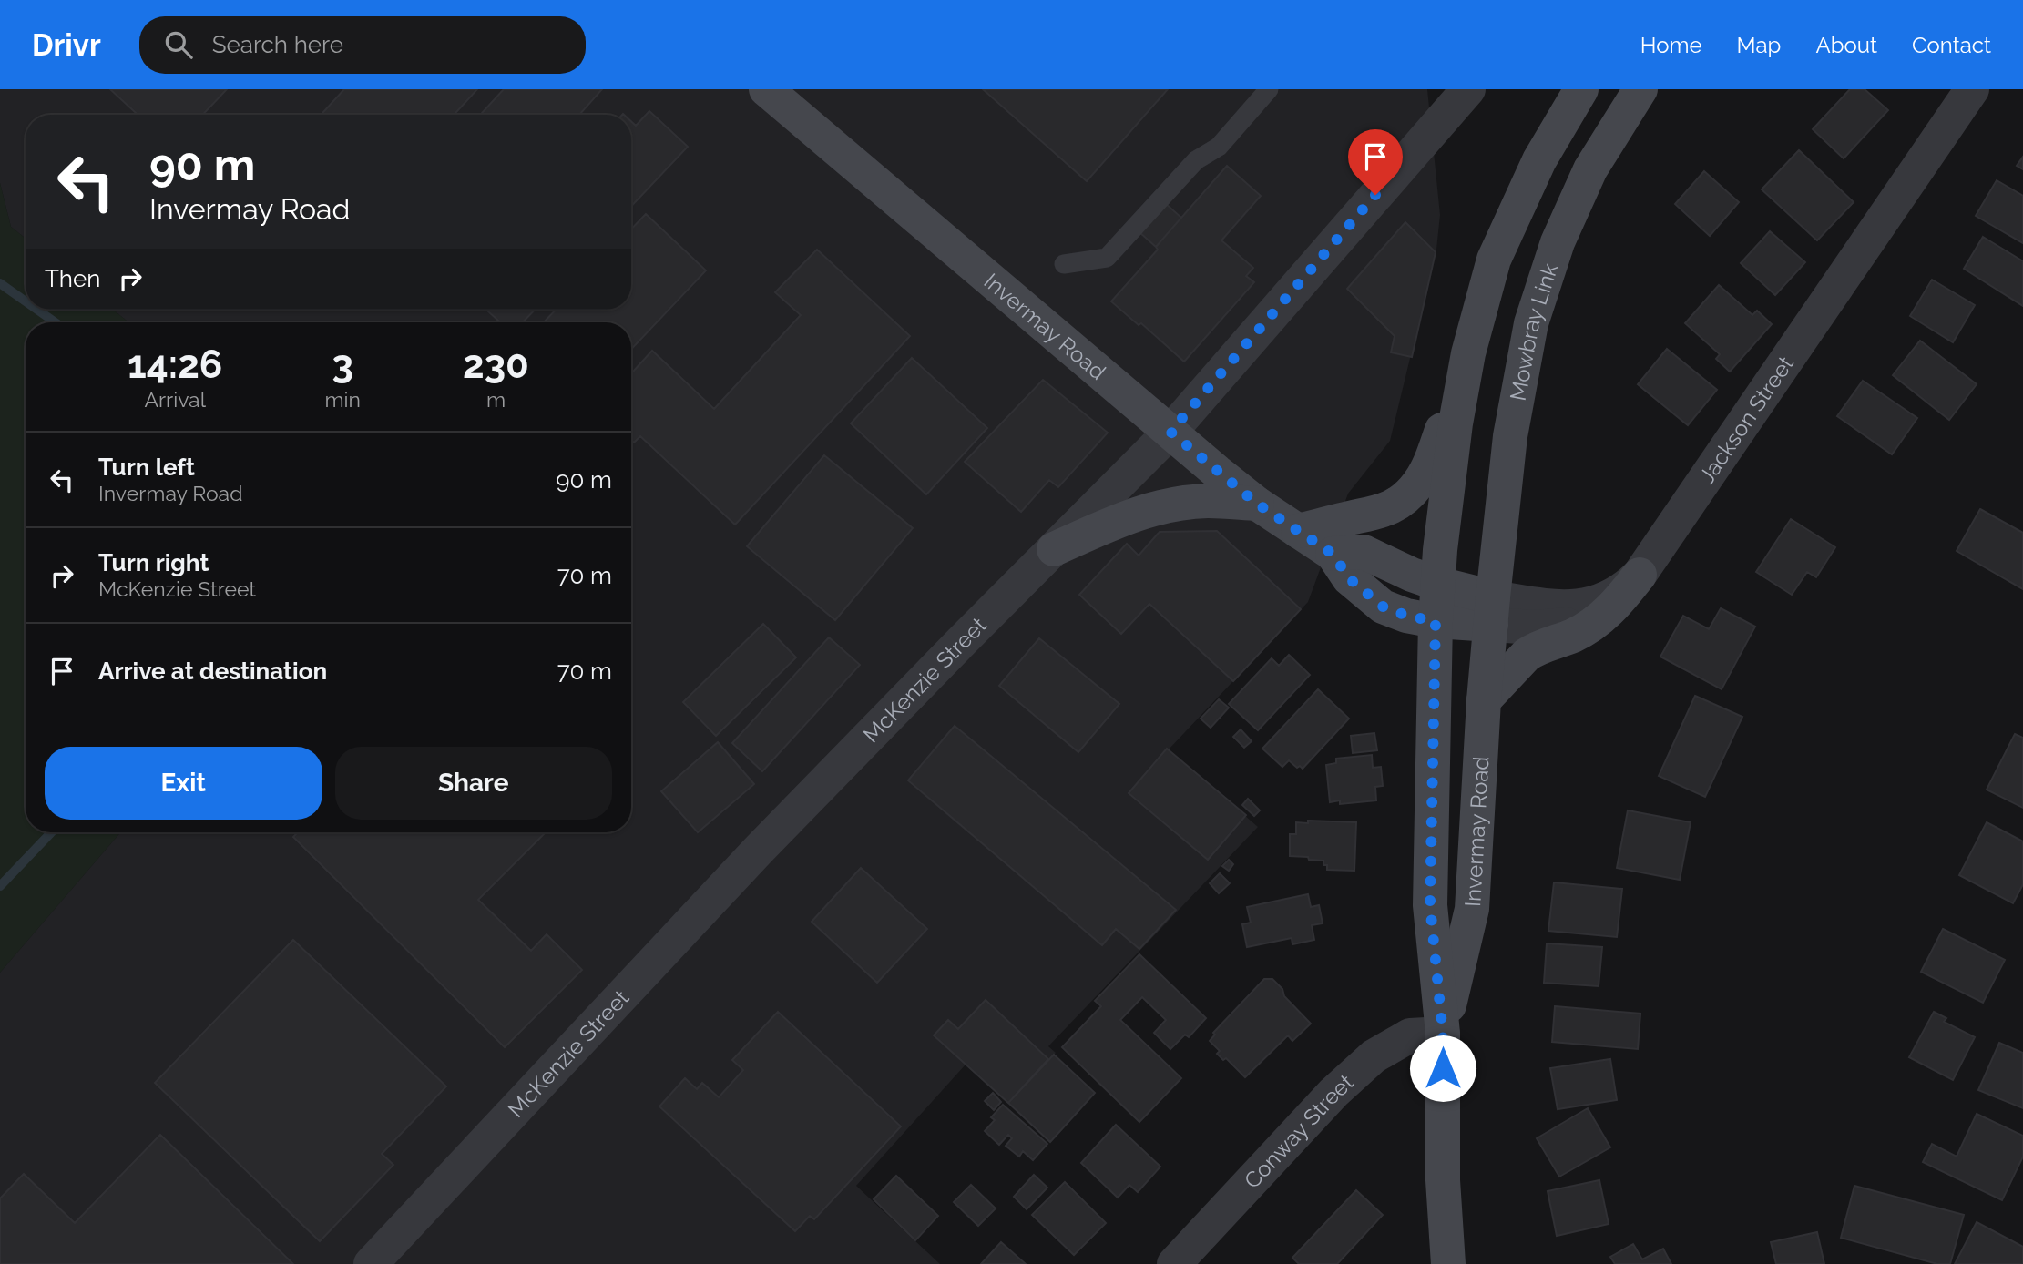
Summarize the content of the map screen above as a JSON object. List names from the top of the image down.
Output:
{
  "streets": {
    "main road": ["Invermay Road", "Mowbray Link", "Jackson Street"],
    "street": ["McKenzie Street", "Conway Street"]
  },
  "crossings": [
    ["Invermay Road", "Mowbray Link"],
    ["Invermay Road", "Jackson Street"],
    ["Invermay Road", "McKenzie Street"],
    ["Invermay Road", "Conway Street"],
    ["Mowbray Link", "Jackson Street"]
  ],
  "page": {
    "header": "Drivr",
    "search": "Search here",
    "nav": [
      "Home",
      "Map",
      "About",
      "Contact"
    ],
    "turn": ["90 m", "Invermay Road"],
    "then": "Then",
    "eta": [
      "14:26",
      "Arrival",
      "3",
      "min",
      "230",
      "m"
    ],
    "list": [
      {
        "name": "Turn left",
        "note": "Invermay Road",
        "value": "90 m"
      },
      {
        "name": "Turn right",
        "note": "McKenzie Street",
        "value": "70 m"
      },
      {
        "name": "Arrive at destination",
        "value": "70 m"
      }
    ],
    "buttons": ["Exit", "Share"]
  }
}
